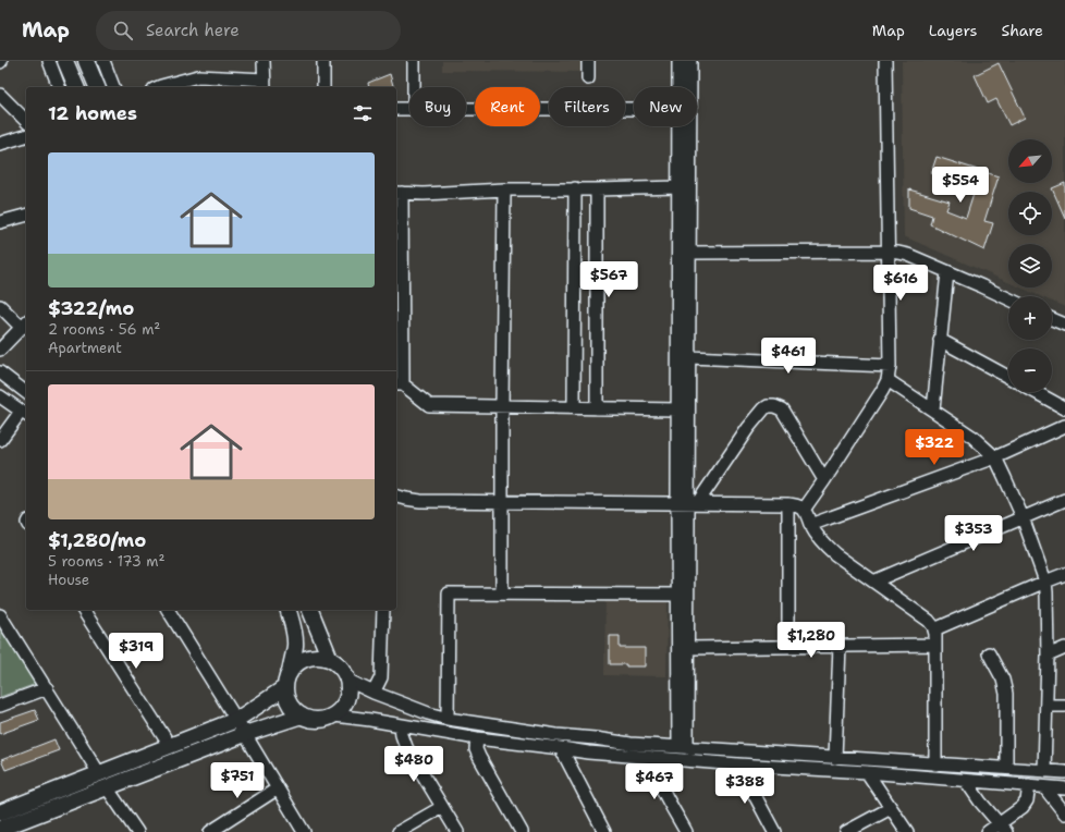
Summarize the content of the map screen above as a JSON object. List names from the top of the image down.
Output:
{
  "north": "bottom left",
  "page": {
    "header": "Map",
    "search": "Search here",
    "nav": ["Map", "Layers", "Share"],
    "chip": [
      "Buy",
      "Rent",
      "Filters",
      "New"
    ],
    "heading": "12 homes",
    "map_buttons": ["+", "−"],
    "list": [
      {
        "name": "$322/mo",
        "note": "2 rooms · 56 m² · Apartment"
      },
      {
        "name": "$1,280/mo",
        "note": "5 rooms · 173 m² · House"
      }
    ],
    "price": [
      "$554",
      "$567",
      "$616",
      "$461",
      "$322",
      "$353",
      "$1,280",
      "$319",
      "$480",
      "$751",
      "$467",
      "$388"
    ]
  }
}
